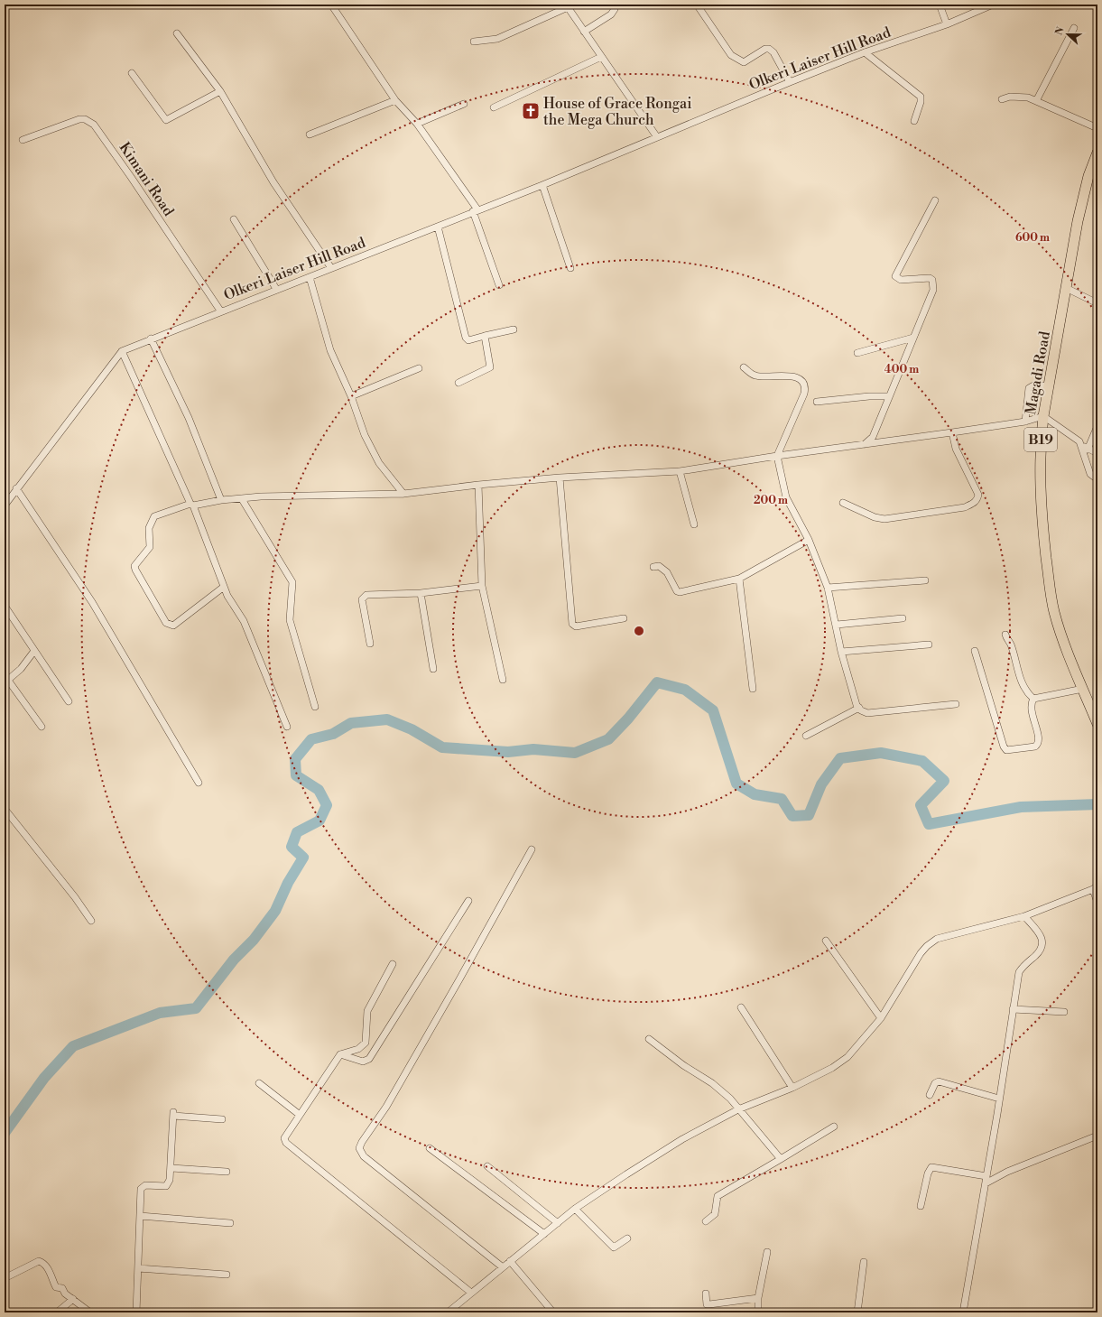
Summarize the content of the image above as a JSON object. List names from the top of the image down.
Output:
{
  "streets": {
    "highway": ["Magadi Road", "B19"],
    "street": ["Olkeri Laiser Hill Road", "Kimani Road"]
  },
  "crossings": [
    ["Olkeri Laiser Hill Road", "Kimani Road"]
  ],
  "places": {
    "church": ["House of Grace Rongai the Mega Church"]
  },
  "north": "left",
  "rings": ["600 m", "400 m", "200 m"]
}
